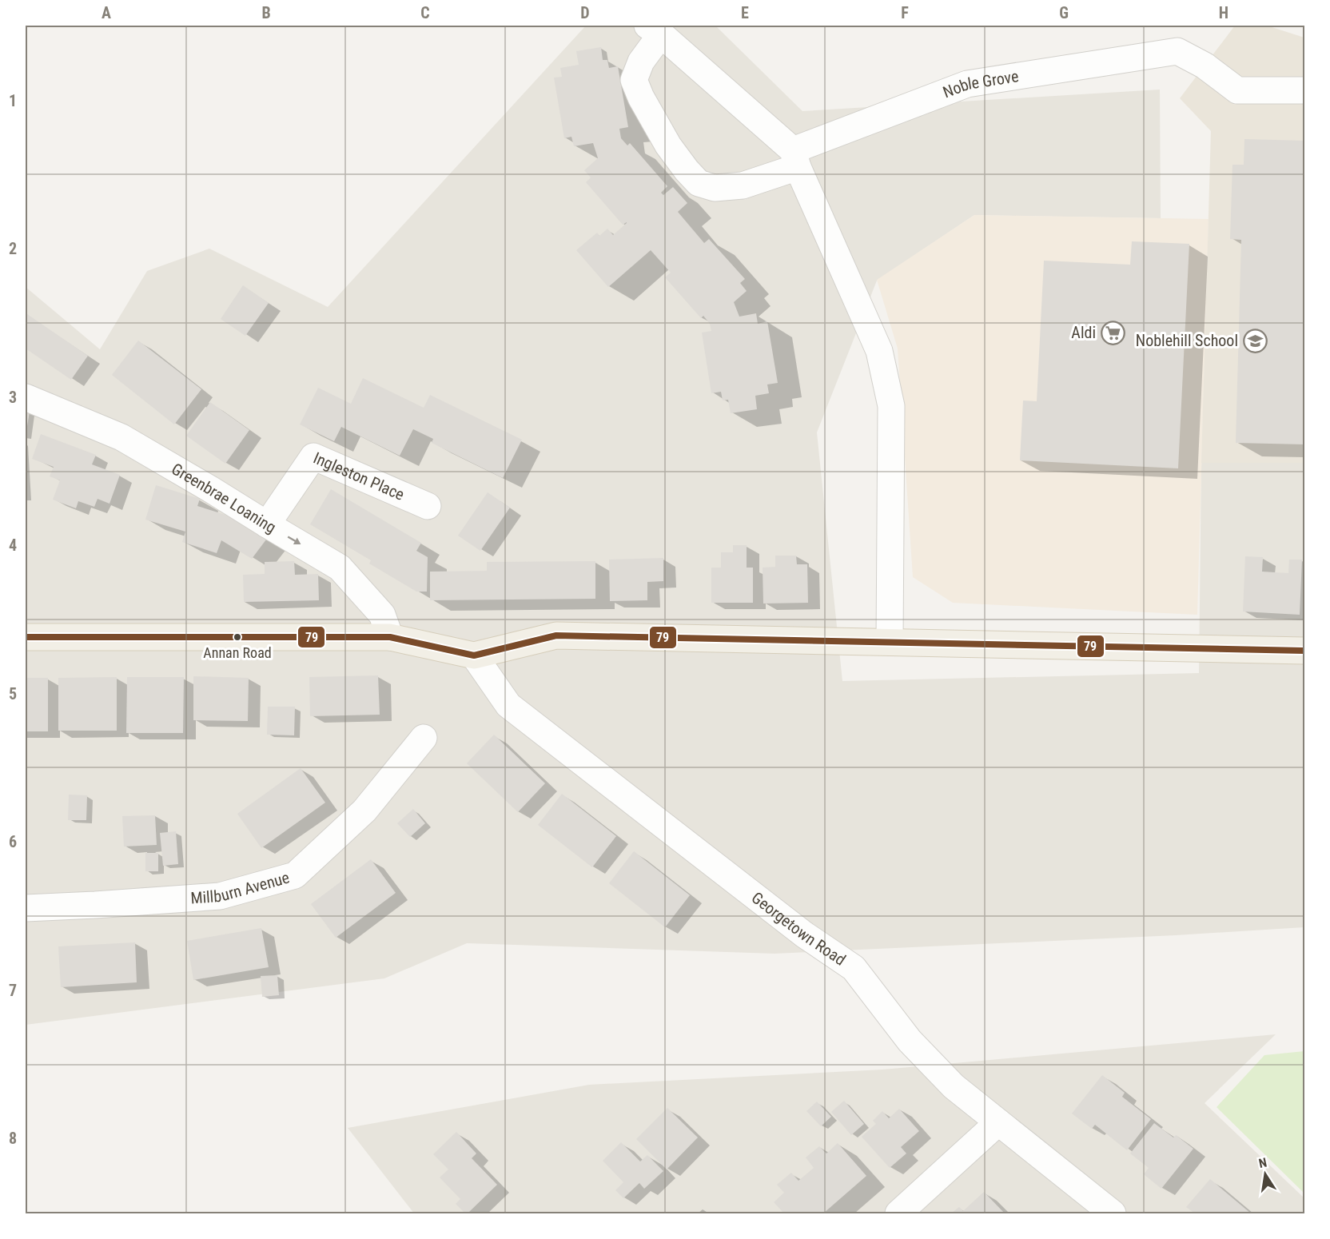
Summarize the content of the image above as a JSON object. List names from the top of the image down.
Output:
{
  "streets": {
    "street": [
      "Noble Grove",
      "Ingleston Place",
      "Greenbrae Loaning",
      "Millburn Avenue",
      "Georgetown Road"
    ]
  },
  "crossings": [
    ["Ingleston Place", "Greenbrae Loaning"]
  ],
  "one_way": ["Greenbrae Loaning"],
  "places": {
    "supermarket": ["Aldi"],
    "school or university": ["Noblehill School"],
    "other": ["Annan Road"]
  },
  "lines": ["transit line 79"],
  "north": "top",
  "grid": {
    "columns": [
      "A",
      "B",
      "C",
      "D",
      "E",
      "F",
      "G",
      "H"
    ],
    "rows": [
      "1",
      "2",
      "3",
      "4",
      "5",
      "6",
      "7",
      "8"
    ]
  }
}
